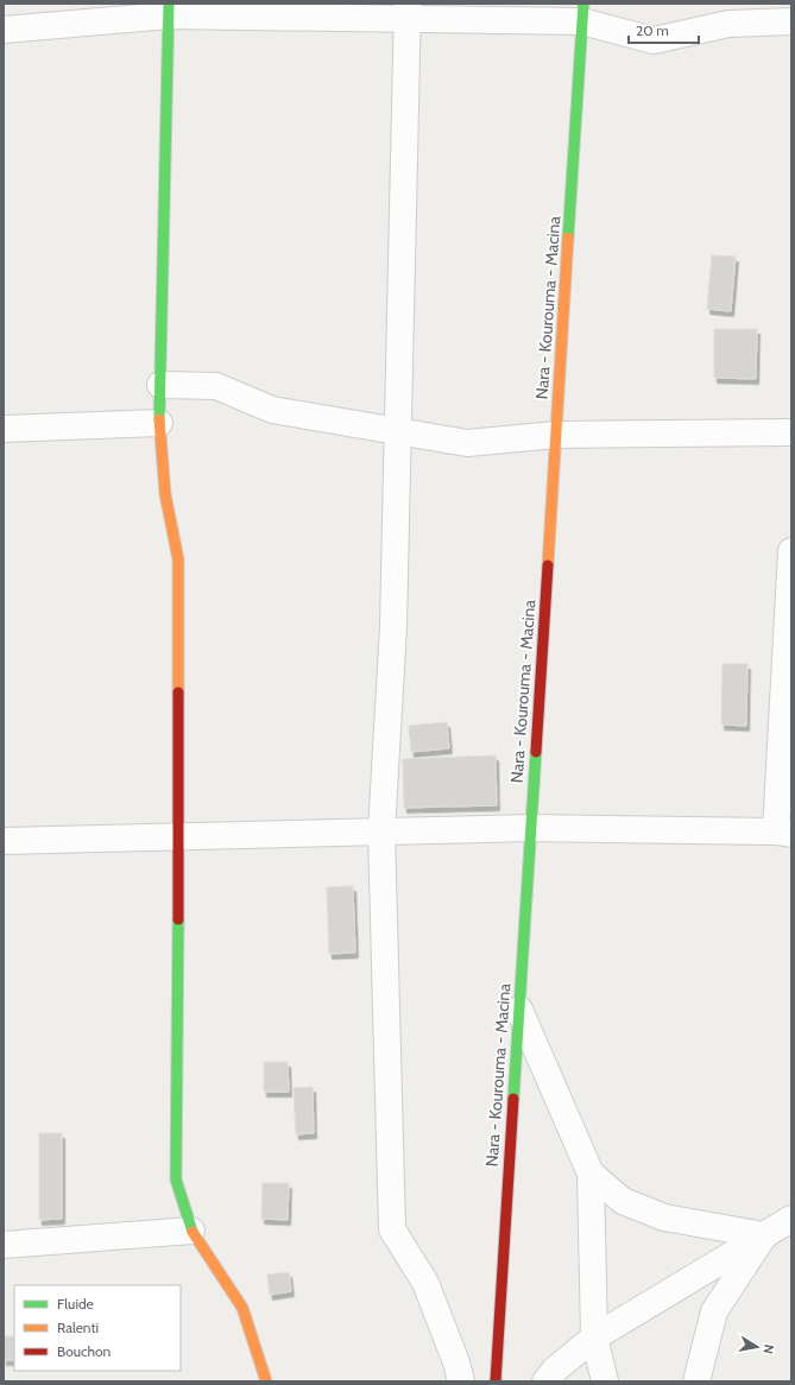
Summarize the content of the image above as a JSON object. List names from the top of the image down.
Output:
{
  "streets": {
    "street": ["Nara - Kourouma - Macina"]
  },
  "legend": ["Fluide", "Ralenti", "Bouchon"],
  "scale_bar": "20 m",
  "north": "right"
}
